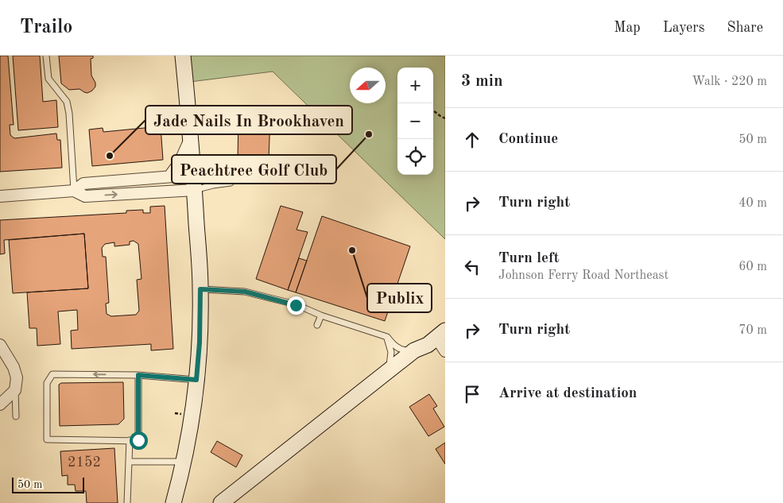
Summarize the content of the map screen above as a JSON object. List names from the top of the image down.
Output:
{
  "places": ["Peachtree Golf Club", "Jade Nails In Brookhaven", "Publix"],
  "house_numbers": ["2152"],
  "scale_bar": "50 m",
  "north": "left",
  "page": {
    "header": "Trailo",
    "nav": ["Map", "Layers", "Share"],
    "heading": ["3 min", "Walk · 220 m"],
    "map_buttons": ["+", "−"],
    "list": [
      ["Continue", "50 m"],
      ["Turn right", "40 m"],
      ["Turn left", "Johnson Ferry Road Northeast", "60 m"],
      ["Turn right", "70 m"],
      "Arrive at destination"
    ],
    "scale": "50 m"
  }
}
